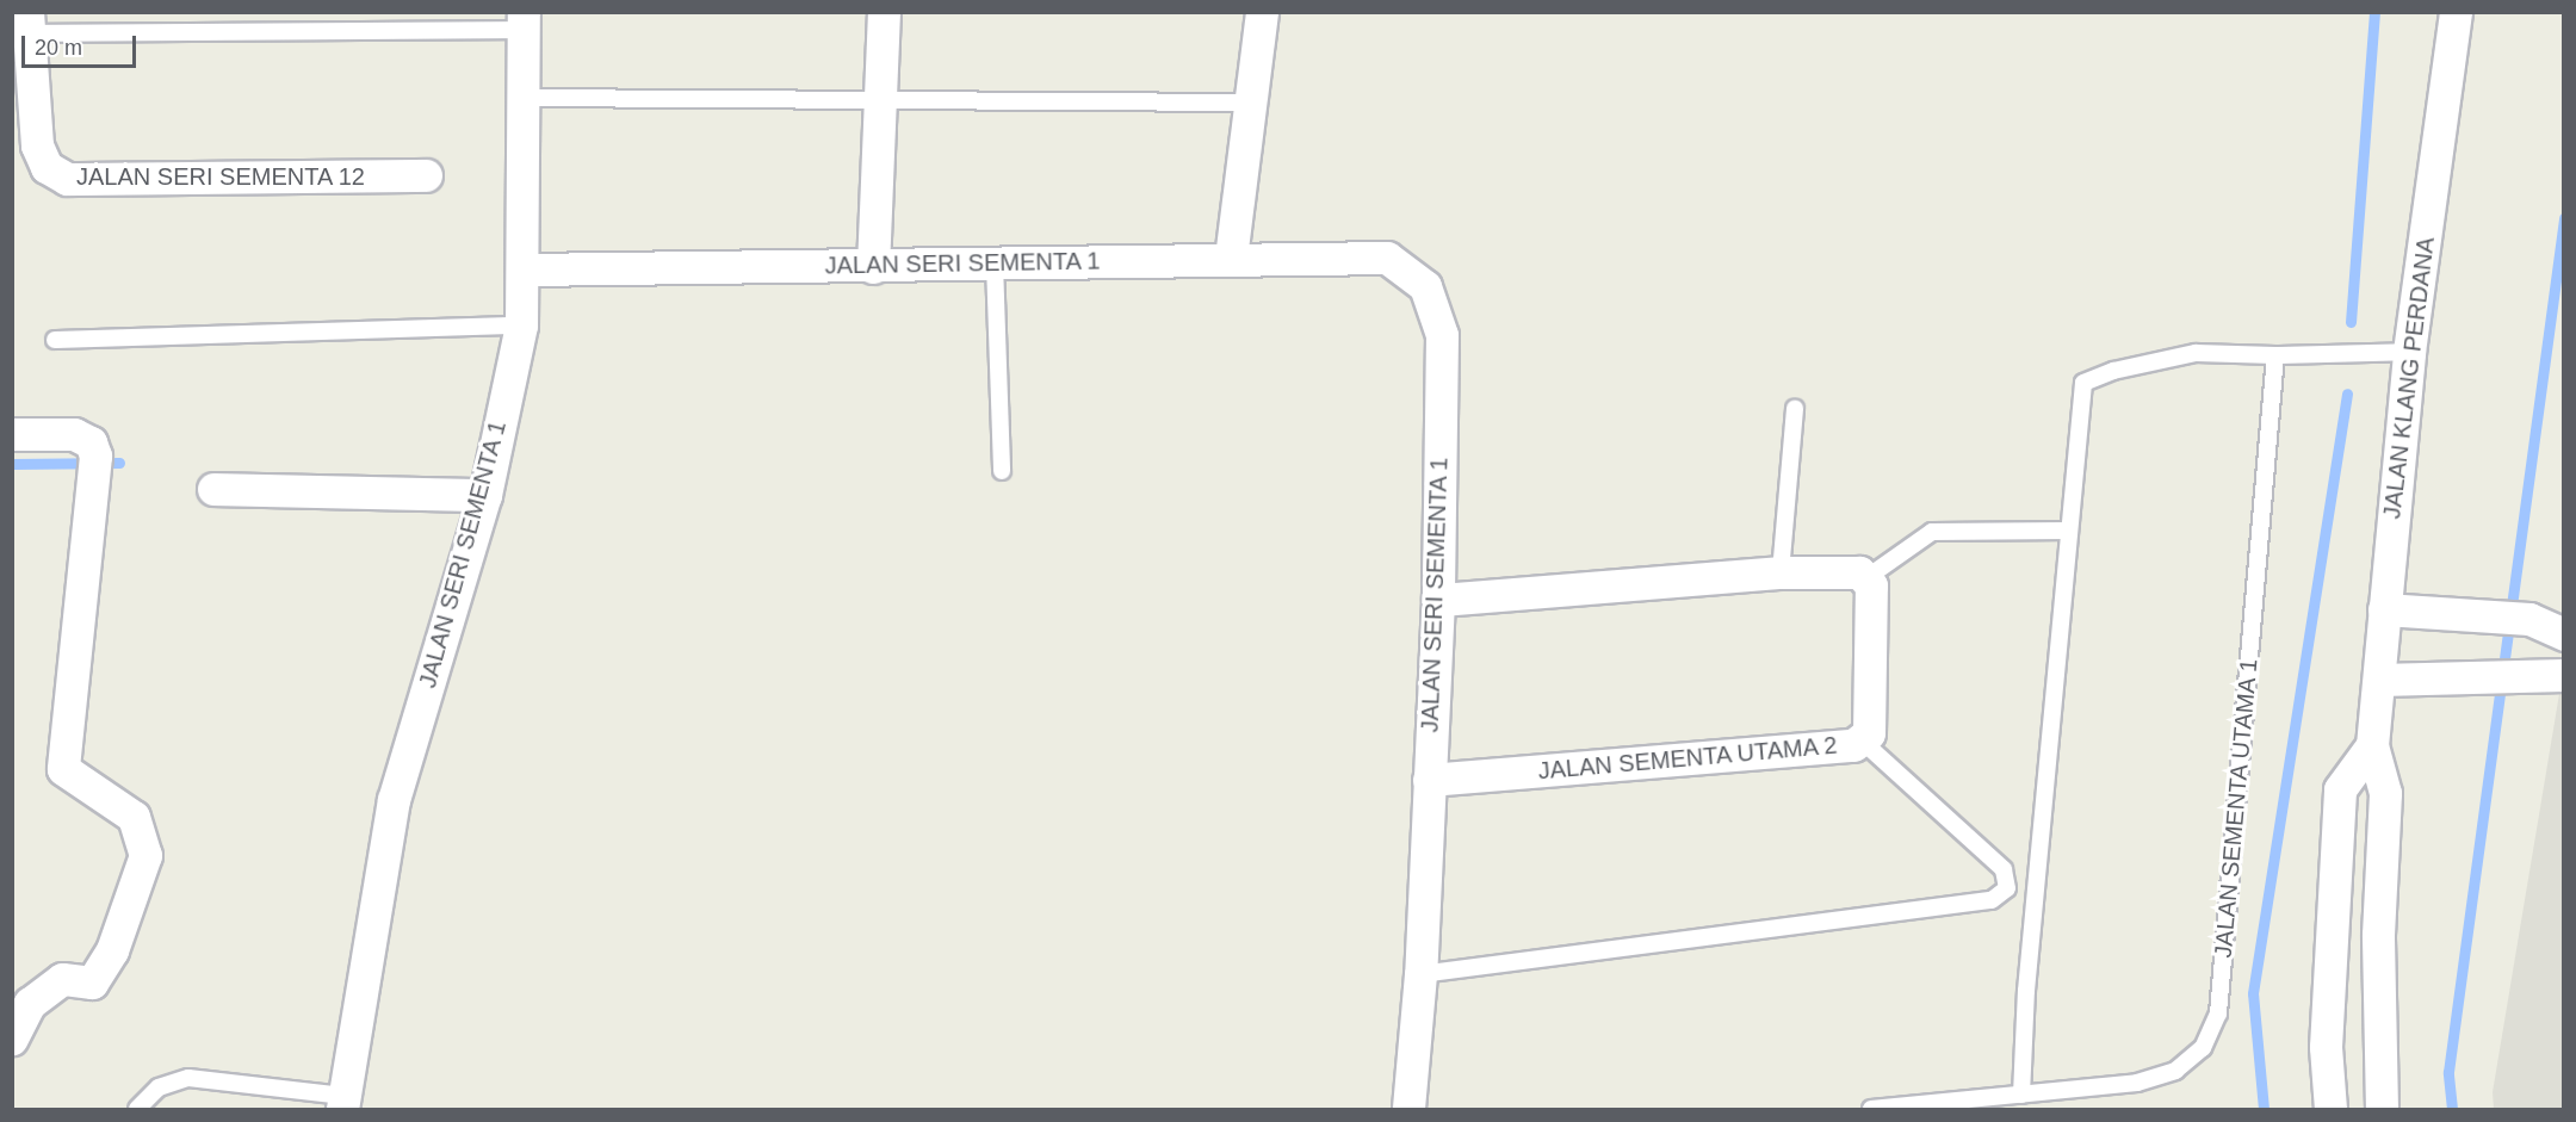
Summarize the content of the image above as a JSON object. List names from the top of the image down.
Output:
{
  "streets": {
    "street": [
      "JALAN SERI SEMENTA 12",
      "JALAN SERI SEMENTA 1",
      "JALAN KLANG PERDANA",
      "JALAN SEMENTA UTAMA 2"
    ],
    "lane": ["JALAN SEMENTA UTAMA 1"]
  },
  "crossings": [
    ["JALAN SERI SEMENTA 1", "JALAN SEMENTA UTAMA 2"]
  ],
  "scale_bar": "20 m"
}
